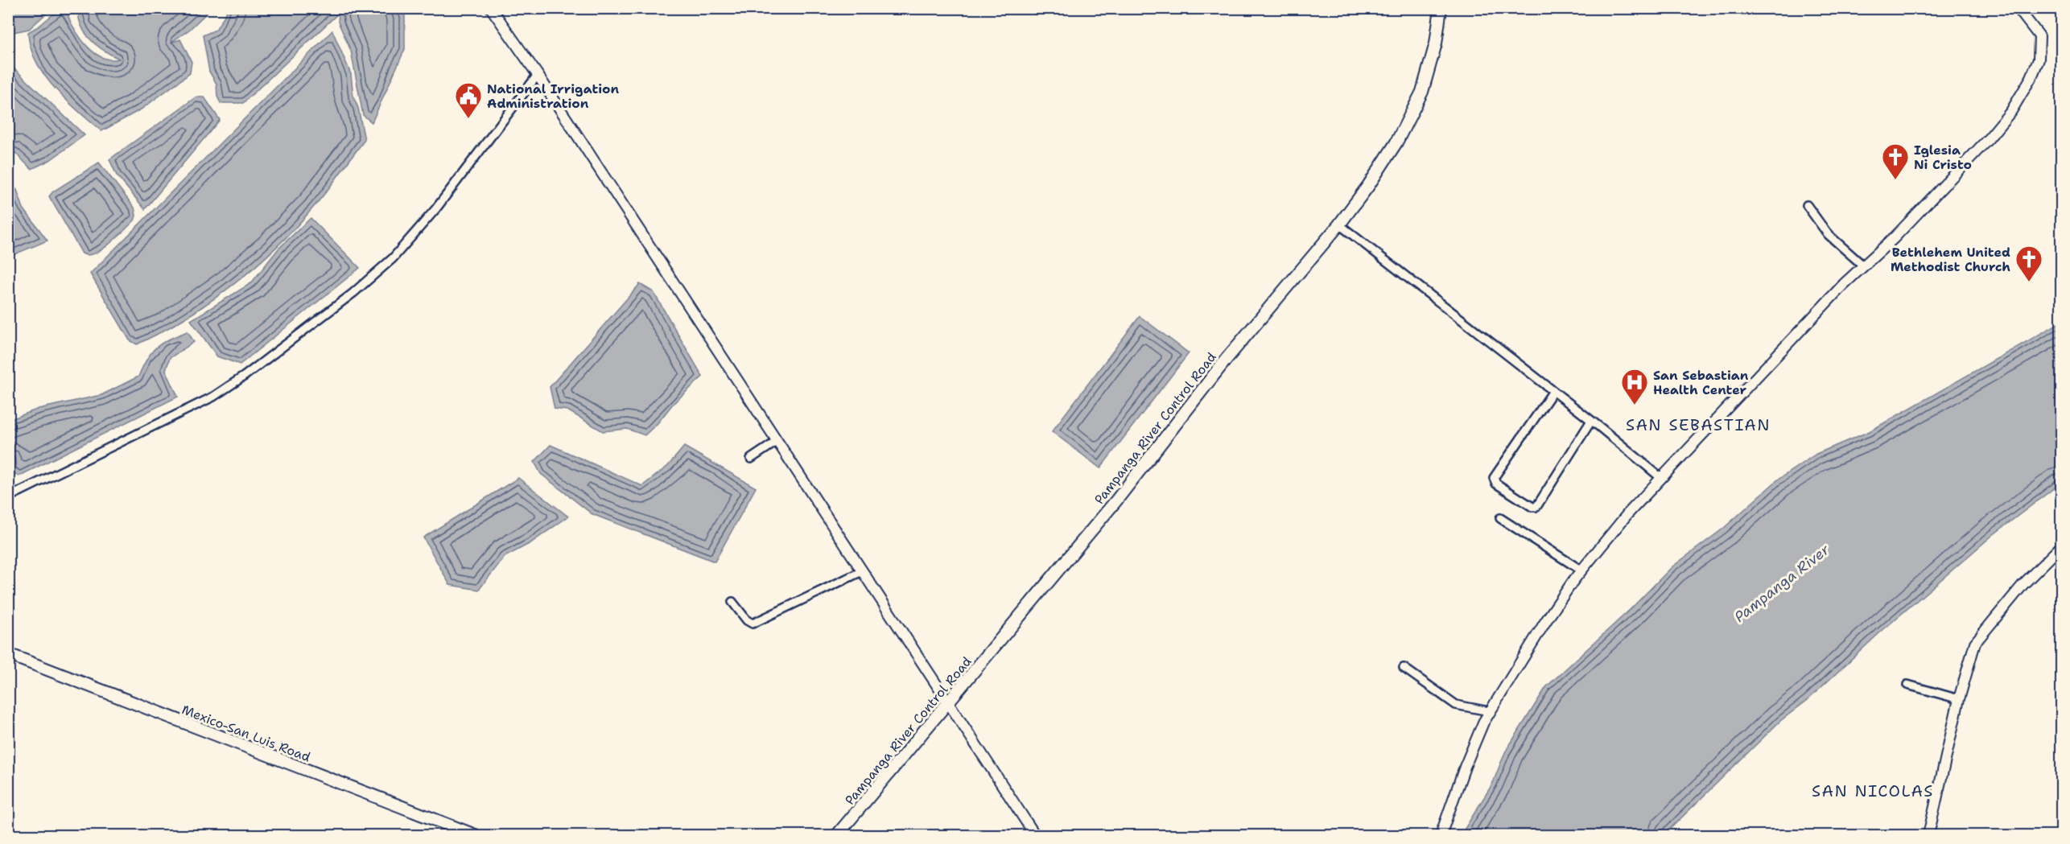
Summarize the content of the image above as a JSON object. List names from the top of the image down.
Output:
{
  "streets": {
    "main road": ["Pampanga River Control Road", "Mexico-San Luis Road"]
  },
  "districts": ["SAN SEBASTIAN", "SAN NICOLAS"],
  "water": ["Pampanga River"],
  "places": {
    "public building": ["National Irrigation Administration"],
    "church": ["Iglesia Ni Cristo", "Bethlehem United Methodist Church"],
    "hospital": ["San Sebastian Health Center"]
  }
}
